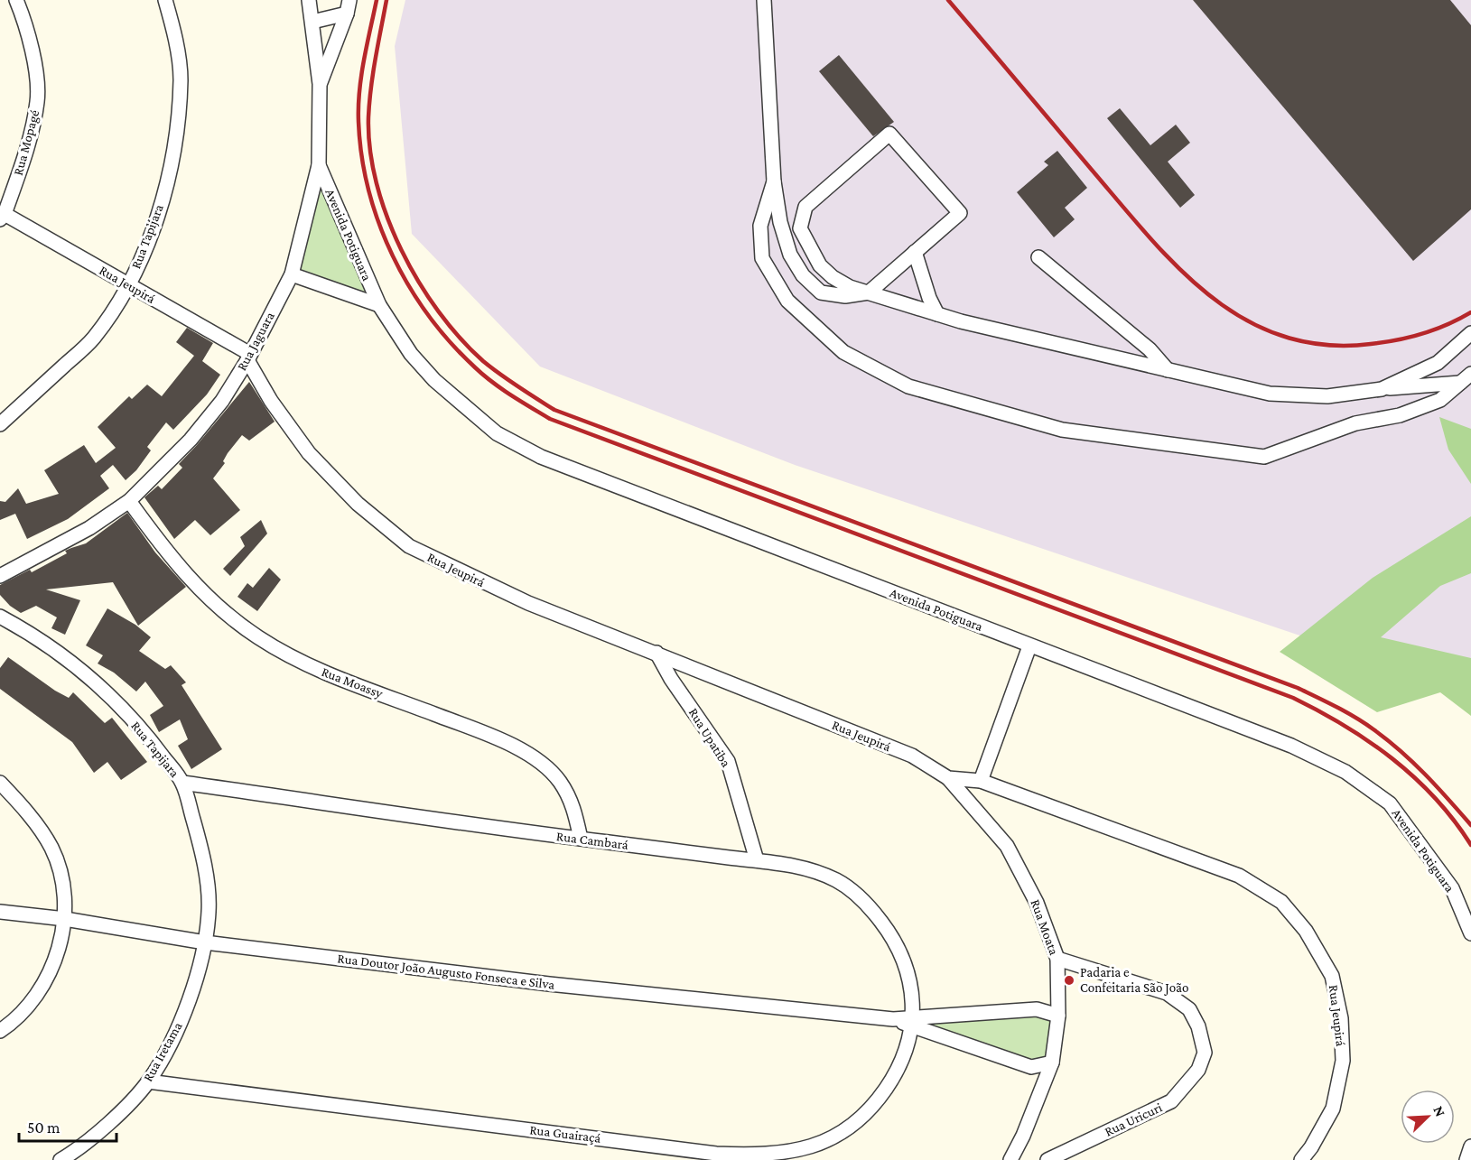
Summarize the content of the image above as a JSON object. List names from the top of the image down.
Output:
{
  "streets": {
    "street": [
      "Rua Mopagé",
      "Avenida Potiguara",
      "Rua Tapijara",
      "Rua Jeupirá",
      "Rua Jaguara",
      "Rua Moassy",
      "Rua Upatiba",
      "Rua Cambará",
      "Rua Moata",
      "Rua Doutor João Augusto Fonseca e Silva",
      "Rua Iretama",
      "Rua Uricuri",
      "Rua Guairaçá"
    ]
  },
  "crossings": [
    ["Rua Mopagé", "Rua Jeupirá"],
    ["Avenida Potiguara", "Rua Jaguara"],
    ["Rua Tapijara", "Rua Jeupirá"],
    ["Rua Tapijara", "Rua Cambará"],
    ["Rua Tapijara", "Rua Doutor João Augusto Fonseca e Silva"],
    ["Rua Tapijara", "Rua Iretama"],
    ["Rua Jeupirá", "Rua Jaguara"],
    ["Rua Jeupirá", "Rua Upatiba"],
    ["Rua Jeupirá", "Rua Moata"],
    ["Rua Jaguara", "Rua Moassy"],
    ["Rua Moassy", "Rua Cambará"],
    ["Rua Upatiba", "Rua Cambará"],
    ["Rua Cambará", "Rua Doutor João Augusto Fonseca e Silva"],
    ["Rua Cambará", "Rua Guairaçá"],
    ["Rua Moata", "Rua Doutor João Augusto Fonseca e Silva"],
    ["Rua Moata", "Rua Uricuri"],
    ["Rua Doutor João Augusto Fonseca e Silva", "Rua Iretama"],
    ["Rua Doutor João Augusto Fonseca e Silva", "Rua Guairaçá"],
    ["Rua Iretama", "Rua Guairaçá"]
  ],
  "places": ["Padaria e Confeitaria São João"],
  "scale_bar": "50 m",
  "north": "top right"
}
